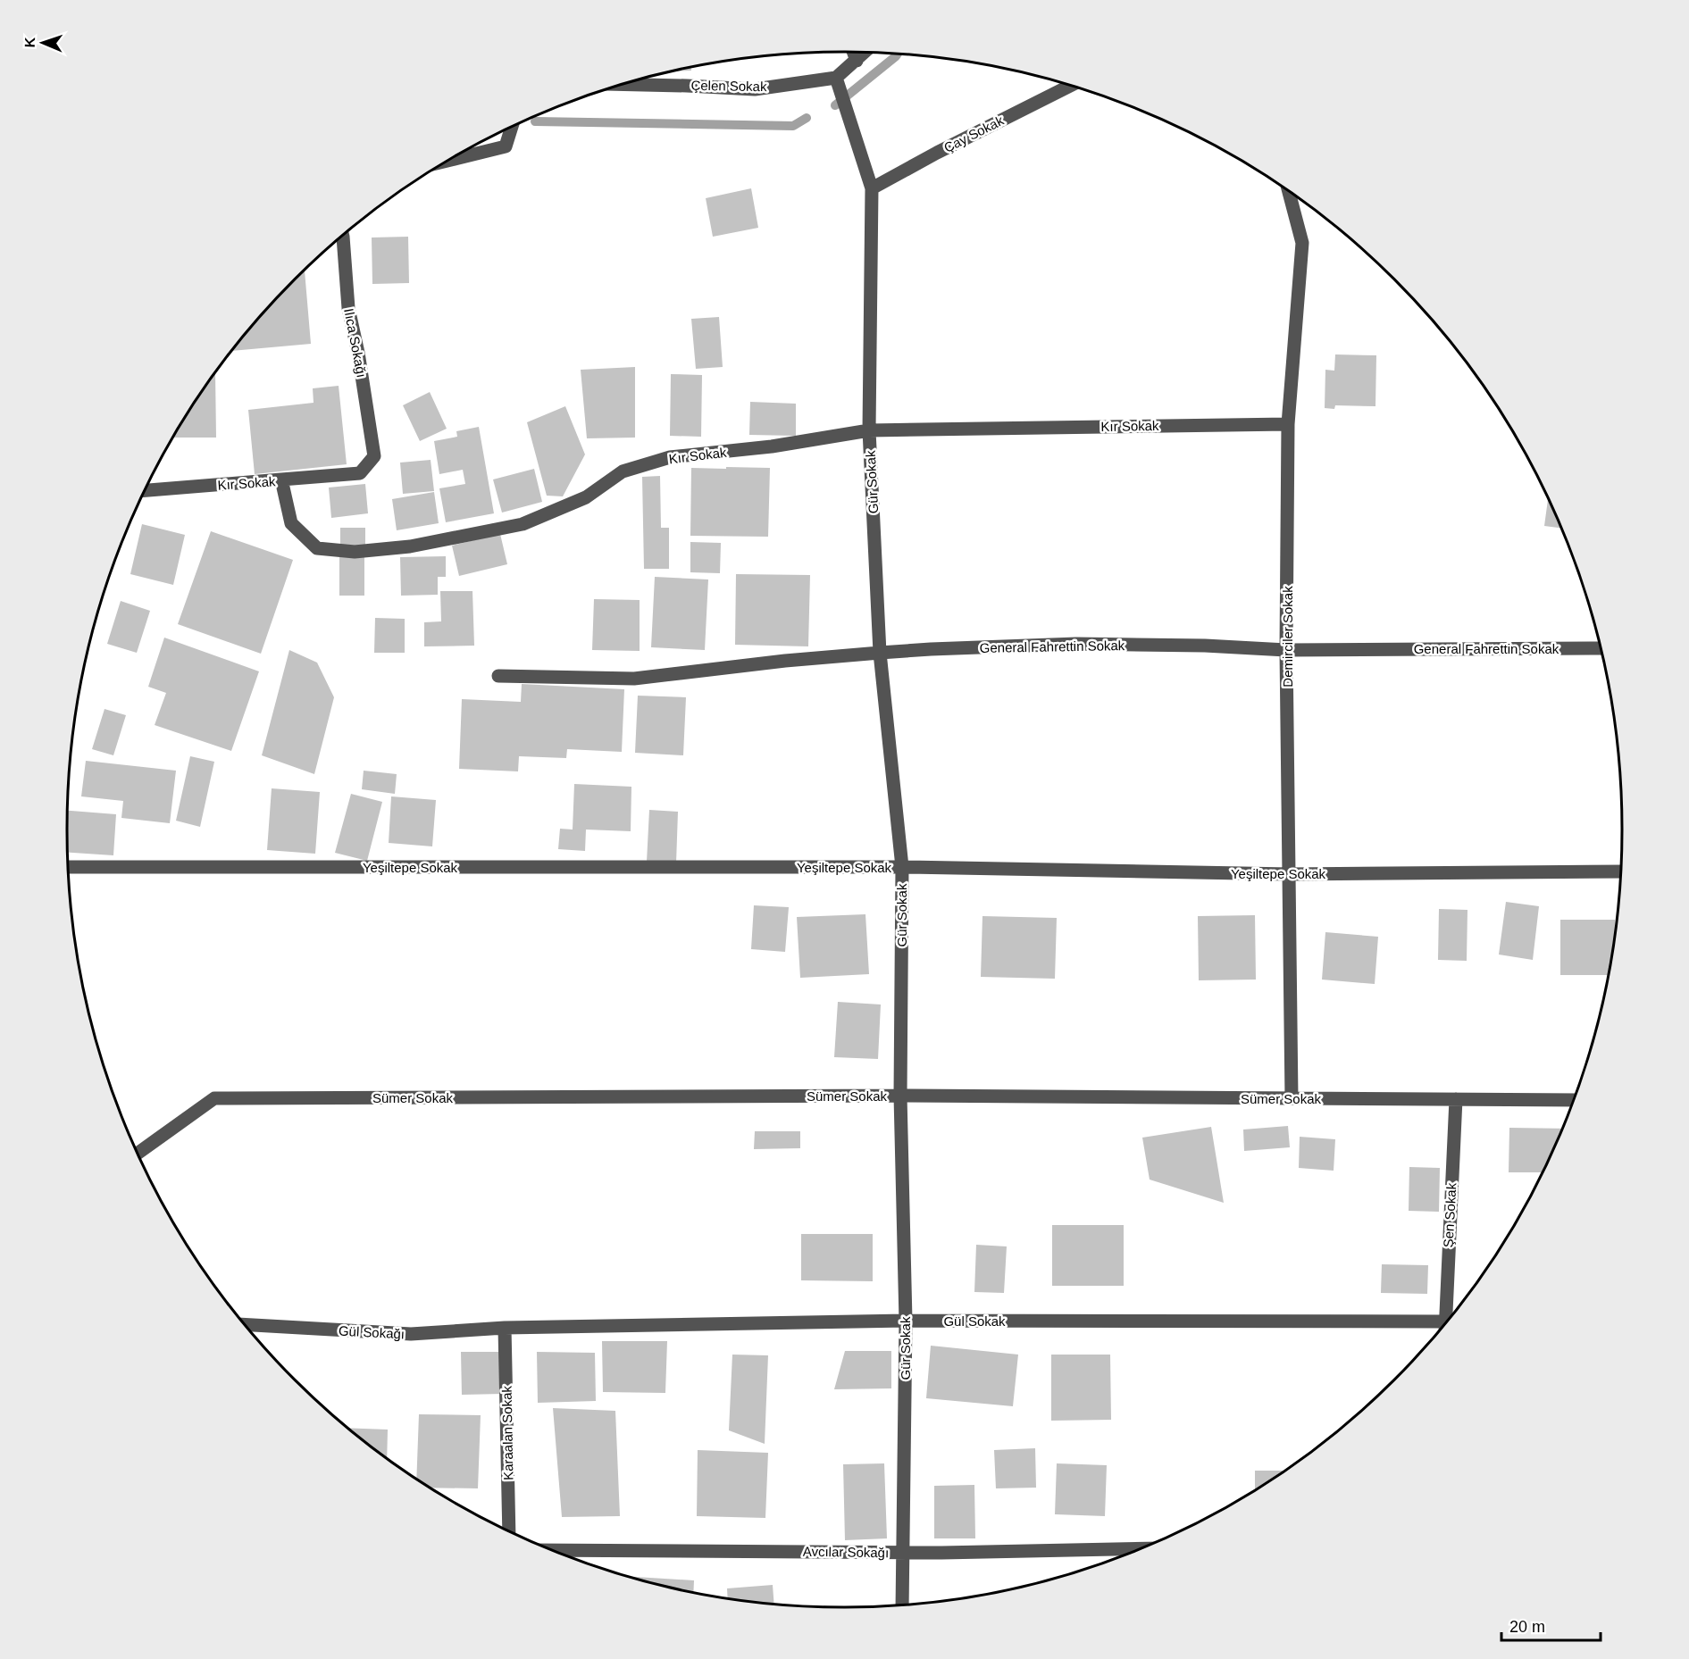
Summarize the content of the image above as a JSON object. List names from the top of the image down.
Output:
{
  "streets": {
    "street": [
      "Çelen Sokak",
      "Çay Sokak",
      "Ilıca Sokağı",
      "Kır Sokak",
      "Gür Sokak",
      "Demirciler Sokak",
      "General Fahrettin Sokak",
      "Yeşiltepe Sokak",
      "Sümer Sokak",
      "Şen Sokak",
      "Gül Sokak",
      "Gül Sokağı",
      "Karaalan Sokak",
      "Avcılar Sokağı"
    ]
  },
  "crossings": [
    ["Çelen Sokak", "Gür Sokak"],
    ["Çay Sokak", "Gür Sokak"],
    ["Ilıca Sokağı", "Kır Sokak"],
    ["Kır Sokak", "Gür Sokak"],
    ["Kır Sokak", "Demirciler Sokak"],
    ["Gür Sokak", "General Fahrettin Sokak"],
    ["Gür Sokak", "Yeşiltepe Sokak"],
    ["Gür Sokak", "Sümer Sokak"],
    ["Gür Sokak", "Gül Sokak"],
    ["Gür Sokak", "Avcılar Sokağı"],
    ["Demirciler Sokak", "General Fahrettin Sokak"],
    ["Demirciler Sokak", "Yeşiltepe Sokak"],
    ["Demirciler Sokak", "Sümer Sokak"],
    ["Sümer Sokak", "Şen Sokak"],
    ["Gül Sokak", "Gül Sokağı"],
    ["Gül Sokak", "Karaalan Sokak"],
    ["Gül Sokağı", "Karaalan Sokak"]
  ],
  "scale_bar": "20 m",
  "north": "left"
}
